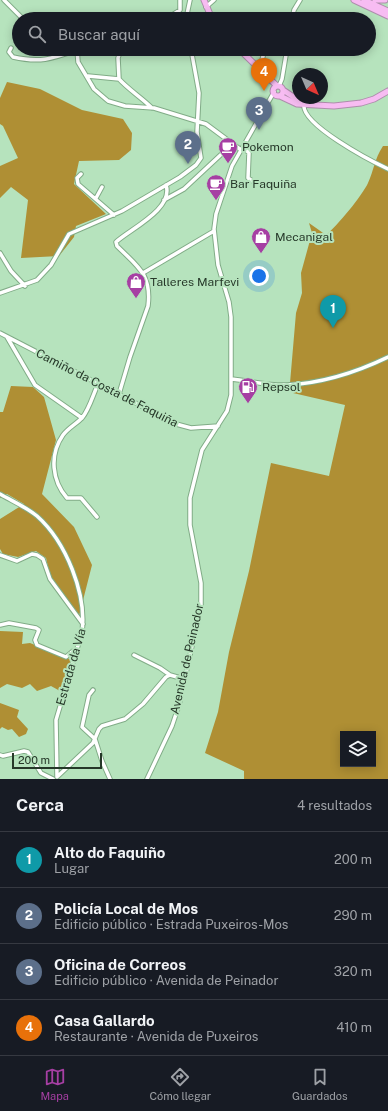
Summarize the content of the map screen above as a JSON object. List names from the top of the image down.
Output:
{
  "streets": {
    "street": ["Camiño da Costa de Faquiña", "Avenida de Peinador", "Estrada da Vía"]
  },
  "crossings": [
    ["Camiño da Costa de Faquiña", "Avenida de Peinador"]
  ],
  "places": {
    "cafe": ["Pokemon", "Bar Faquiña"],
    "shop": ["Mecanigal", "Talleres Marfevi"],
    "fuel station": ["Repsol"]
  },
  "scale_bar": "200 m",
  "north": "bottom right",
  "page": {
    "search": "Buscar aquí",
    "pins": [
      "4",
      "3",
      "2",
      "1"
    ],
    "scale": "200 m",
    "heading": ["Cerca", "4 resultados"],
    "list": [
      {
        "mark": "1",
        "name": "Alto do Faquiño",
        "note": "Lugar",
        "value": "200 m"
      },
      {
        "mark": "2",
        "name": "Policía Local de Mos",
        "note": "Edificio público · Estrada Puxeiros-Mos",
        "value": "290 m"
      },
      {
        "mark": "3",
        "name": "Oficina de Correos",
        "note": "Edificio público · Avenida de Peinador",
        "value": "320 m"
      },
      {
        "mark": "4",
        "name": "Casa Gallardo",
        "note": "Restaurante · Avenida de Puxeiros",
        "value": "410 m"
      }
    ],
    "nav": ["Mapa", "Cómo llegar", "Guardados"]
  }
}
